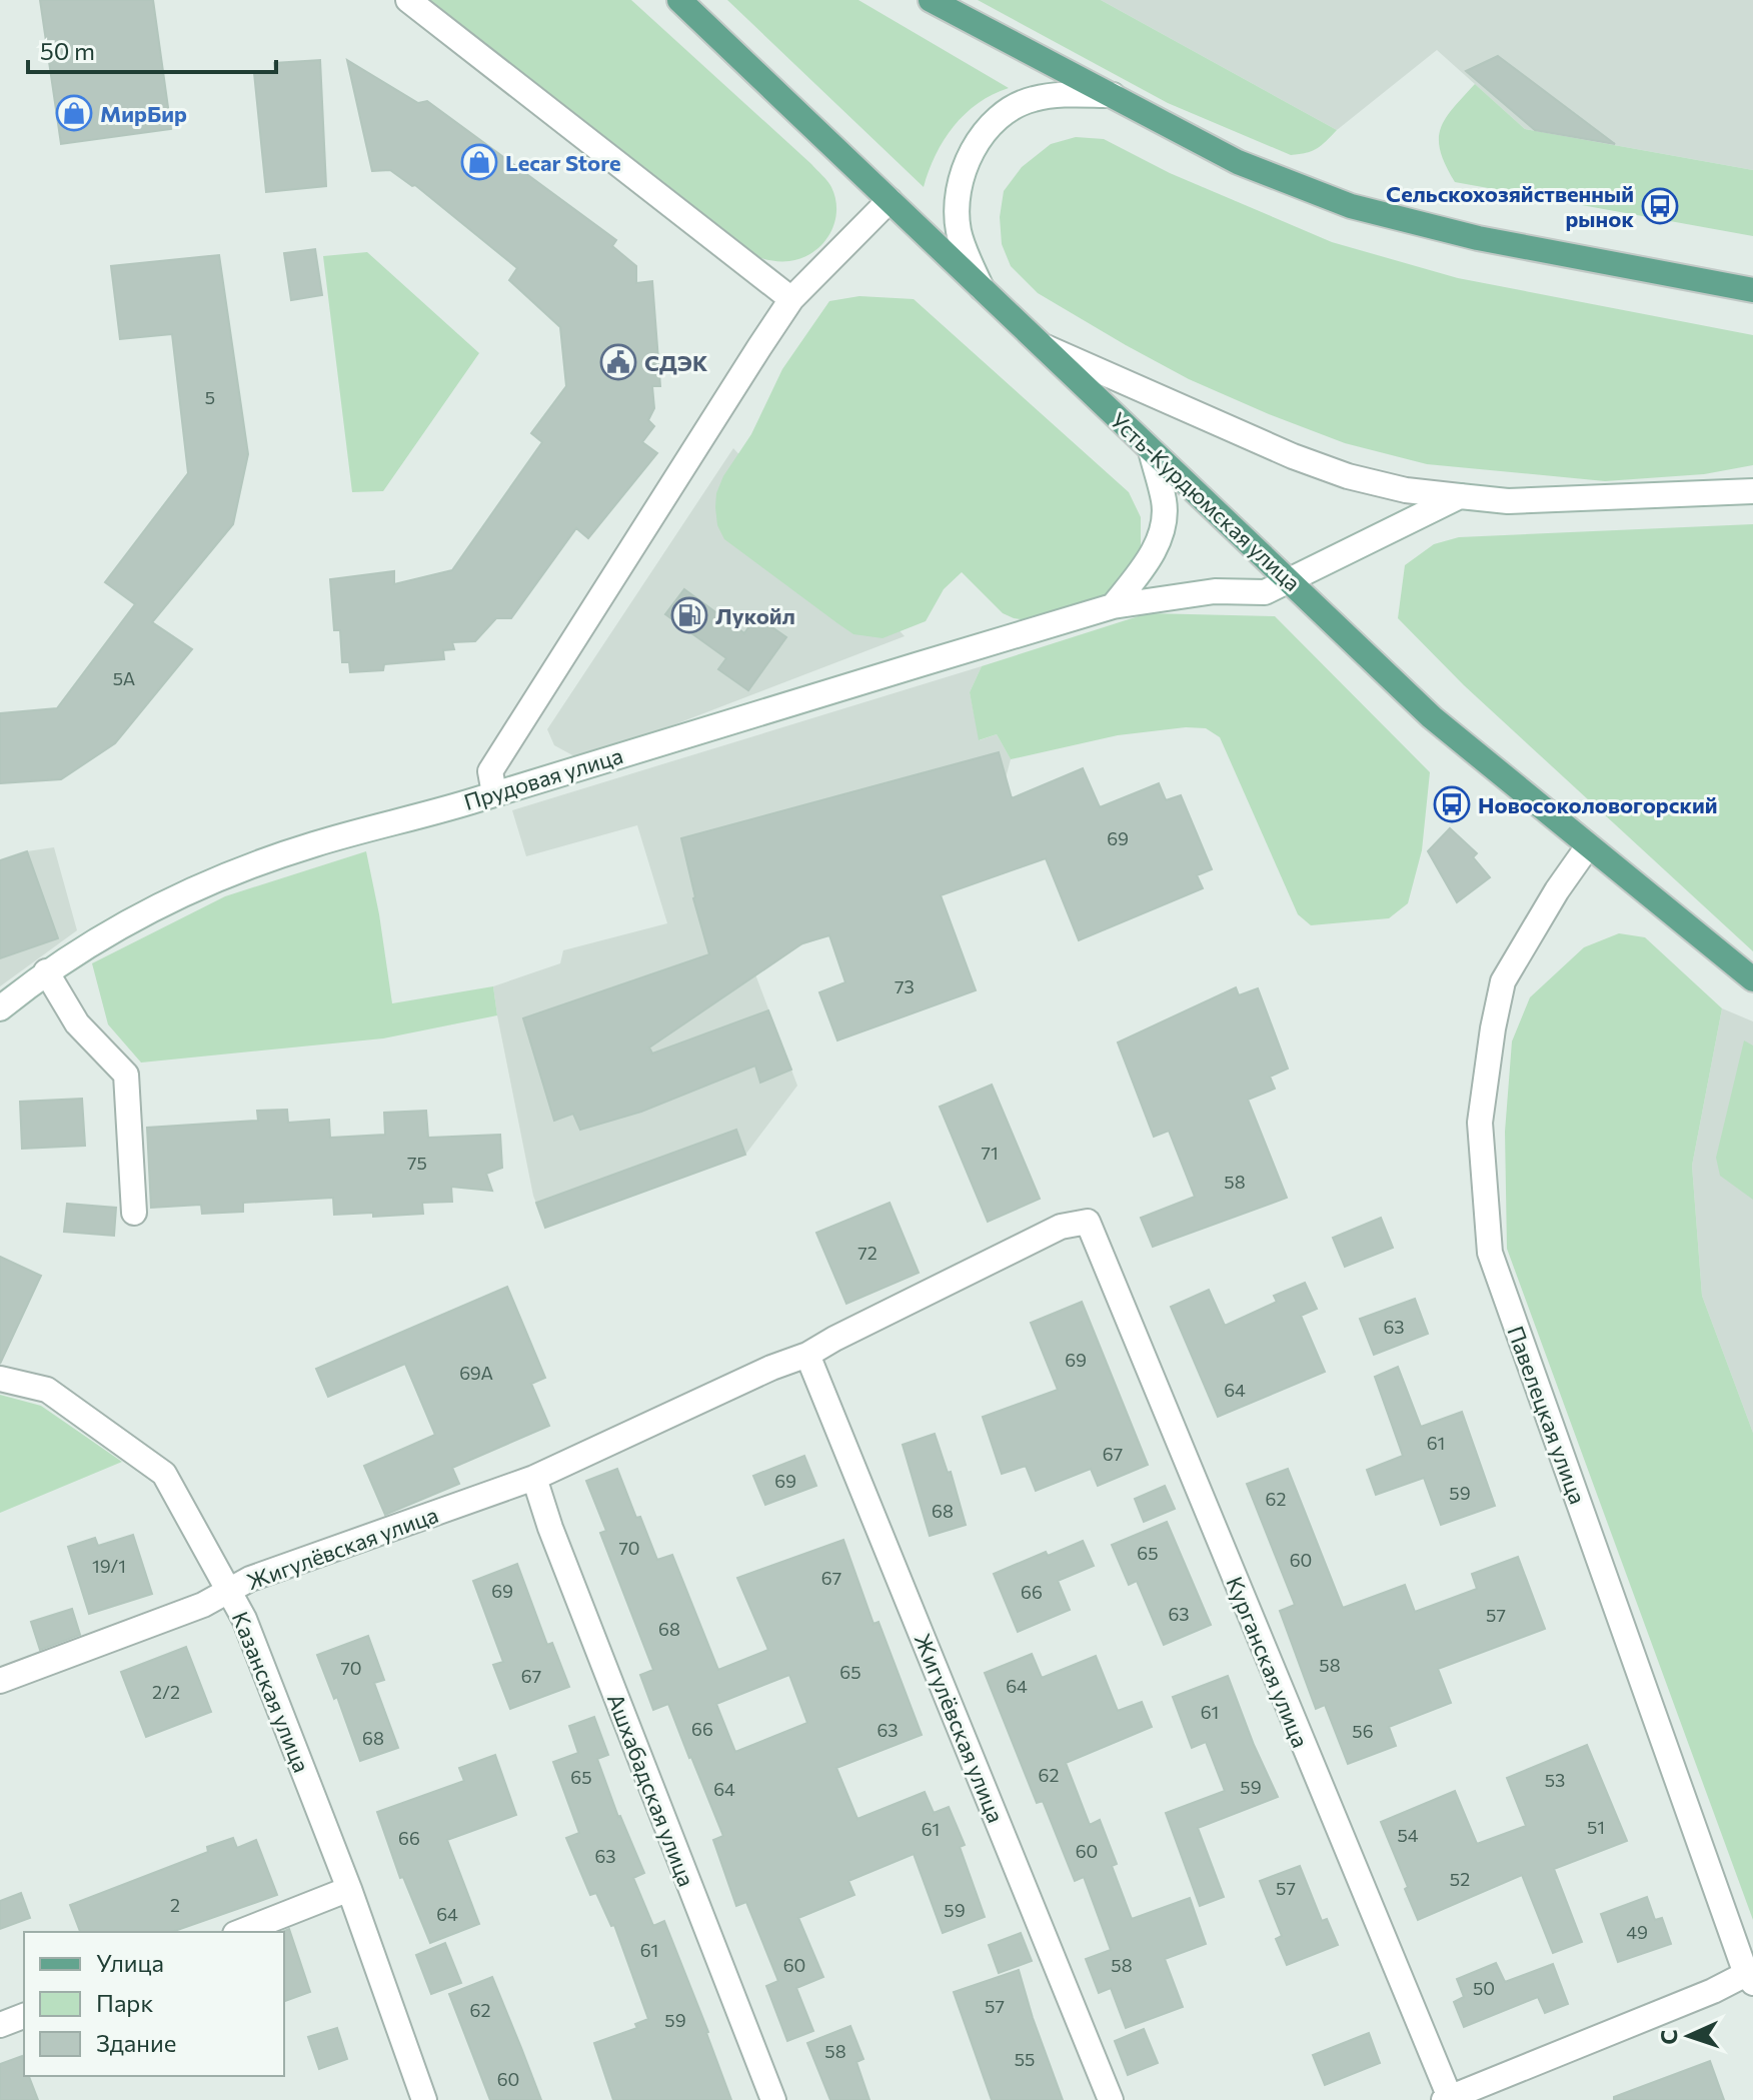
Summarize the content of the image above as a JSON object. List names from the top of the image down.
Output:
{
  "streets": {
    "main road": ["Усть-Курдюмская улица"],
    "street": [
      "Прудовая улица",
      "Павелецкая улица",
      "Жигулёвская улица",
      "Курганская улица",
      "Казанская улица",
      "Ашхабадская улица"
    ]
  },
  "crossings": [
    ["Усть-Курдюмская улица", "Прудовая улица"],
    ["Усть-Курдюмская улица", "Павелецкая улица"],
    ["Жигулёвская улица", "Курганская улица"],
    ["Жигулёвская улица", "Казанская улица"],
    ["Жигулёвская улица", "Ашхабадская улица"]
  ],
  "places": {
    "shop": ["МирБир", "Lecar Store"],
    "bus stop": ["Сельскохозяйственный рынок", "Новосоколовогорский"],
    "public building": ["СДЭК"],
    "fuel station": ["Лукойл"]
  },
  "house_numbers": [
    "5",
    "5А",
    "69",
    "73",
    "71",
    "75",
    "58",
    "72",
    "63",
    "69",
    "69А",
    "64",
    "61",
    "67",
    "69",
    "59",
    "62",
    "68",
    "70",
    "65",
    "60",
    "19/1",
    "67",
    "69",
    "66",
    "63",
    "57",
    "68",
    "58",
    "70",
    "65",
    "67",
    "64",
    "2/2",
    "61",
    "66",
    "63",
    "56",
    "68",
    "62",
    "65",
    "53",
    "59",
    "64",
    "51",
    "61",
    "54",
    "66",
    "60",
    "63",
    "52",
    "57",
    "2",
    "59",
    "64",
    "49",
    "61",
    "60",
    "58",
    "50",
    "57",
    "62",
    "59",
    "58",
    "55",
    "60"
  ],
  "legend": ["Улица", "Парк", "Здание"],
  "scale_bar": "50 m",
  "north": "left"
}
